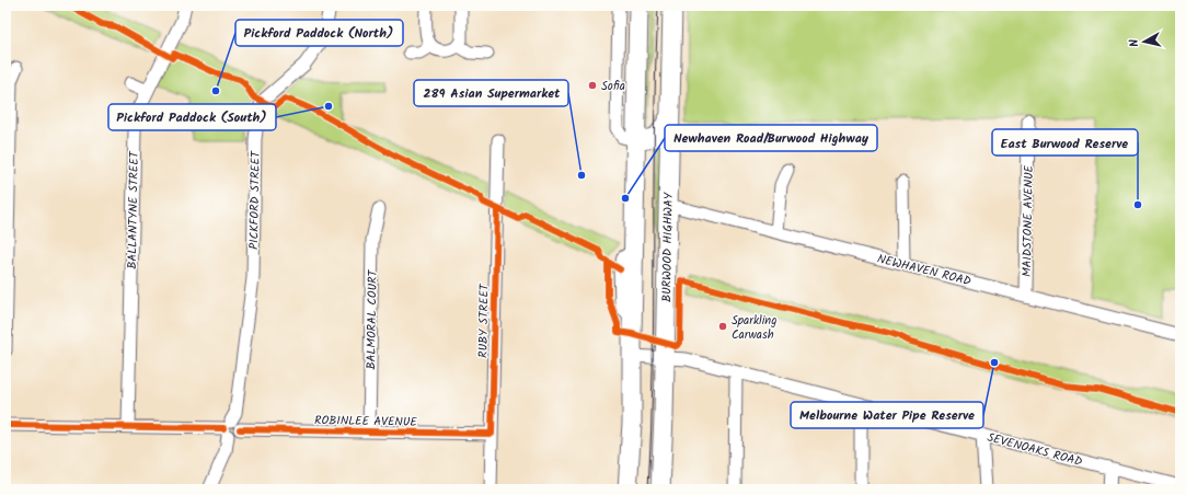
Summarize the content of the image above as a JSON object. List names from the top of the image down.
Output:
{
  "streets": {
    "highway": ["BURWOOD HIGHWAY"],
    "street": [
      "PICKFORD STREET",
      "BALLANTYNE STREET",
      "MAIDSTONE AVENUE",
      "NEWHAVEN ROAD",
      "BALMORAL COURT",
      "RUBY STREET",
      "ROBINLEE AVENUE",
      "SEVENOAKS ROAD"
    ]
  },
  "crossings": [
    ["PICKFORD STREET", "ROBINLEE AVENUE"],
    ["BALLANTYNE STREET", "ROBINLEE AVENUE"],
    ["MAIDSTONE AVENUE", "NEWHAVEN ROAD"],
    ["BURWOOD HIGHWAY", "NEWHAVEN ROAD"],
    ["BURWOOD HIGHWAY", "SEVENOAKS ROAD"],
    ["BALMORAL COURT", "ROBINLEE AVENUE"],
    ["RUBY STREET", "ROBINLEE AVENUE"]
  ],
  "places": [
    "Sofia",
    "Pickford Paddock (North)",
    "Pickford Paddock (South)",
    "289 Asian Supermarket",
    "Newhaven Road/Burwood Highway",
    "East Burwood Reserve",
    "Sparkling Carwash",
    "Melbourne Water Pipe Reserve"
  ],
  "north": "left"
}
